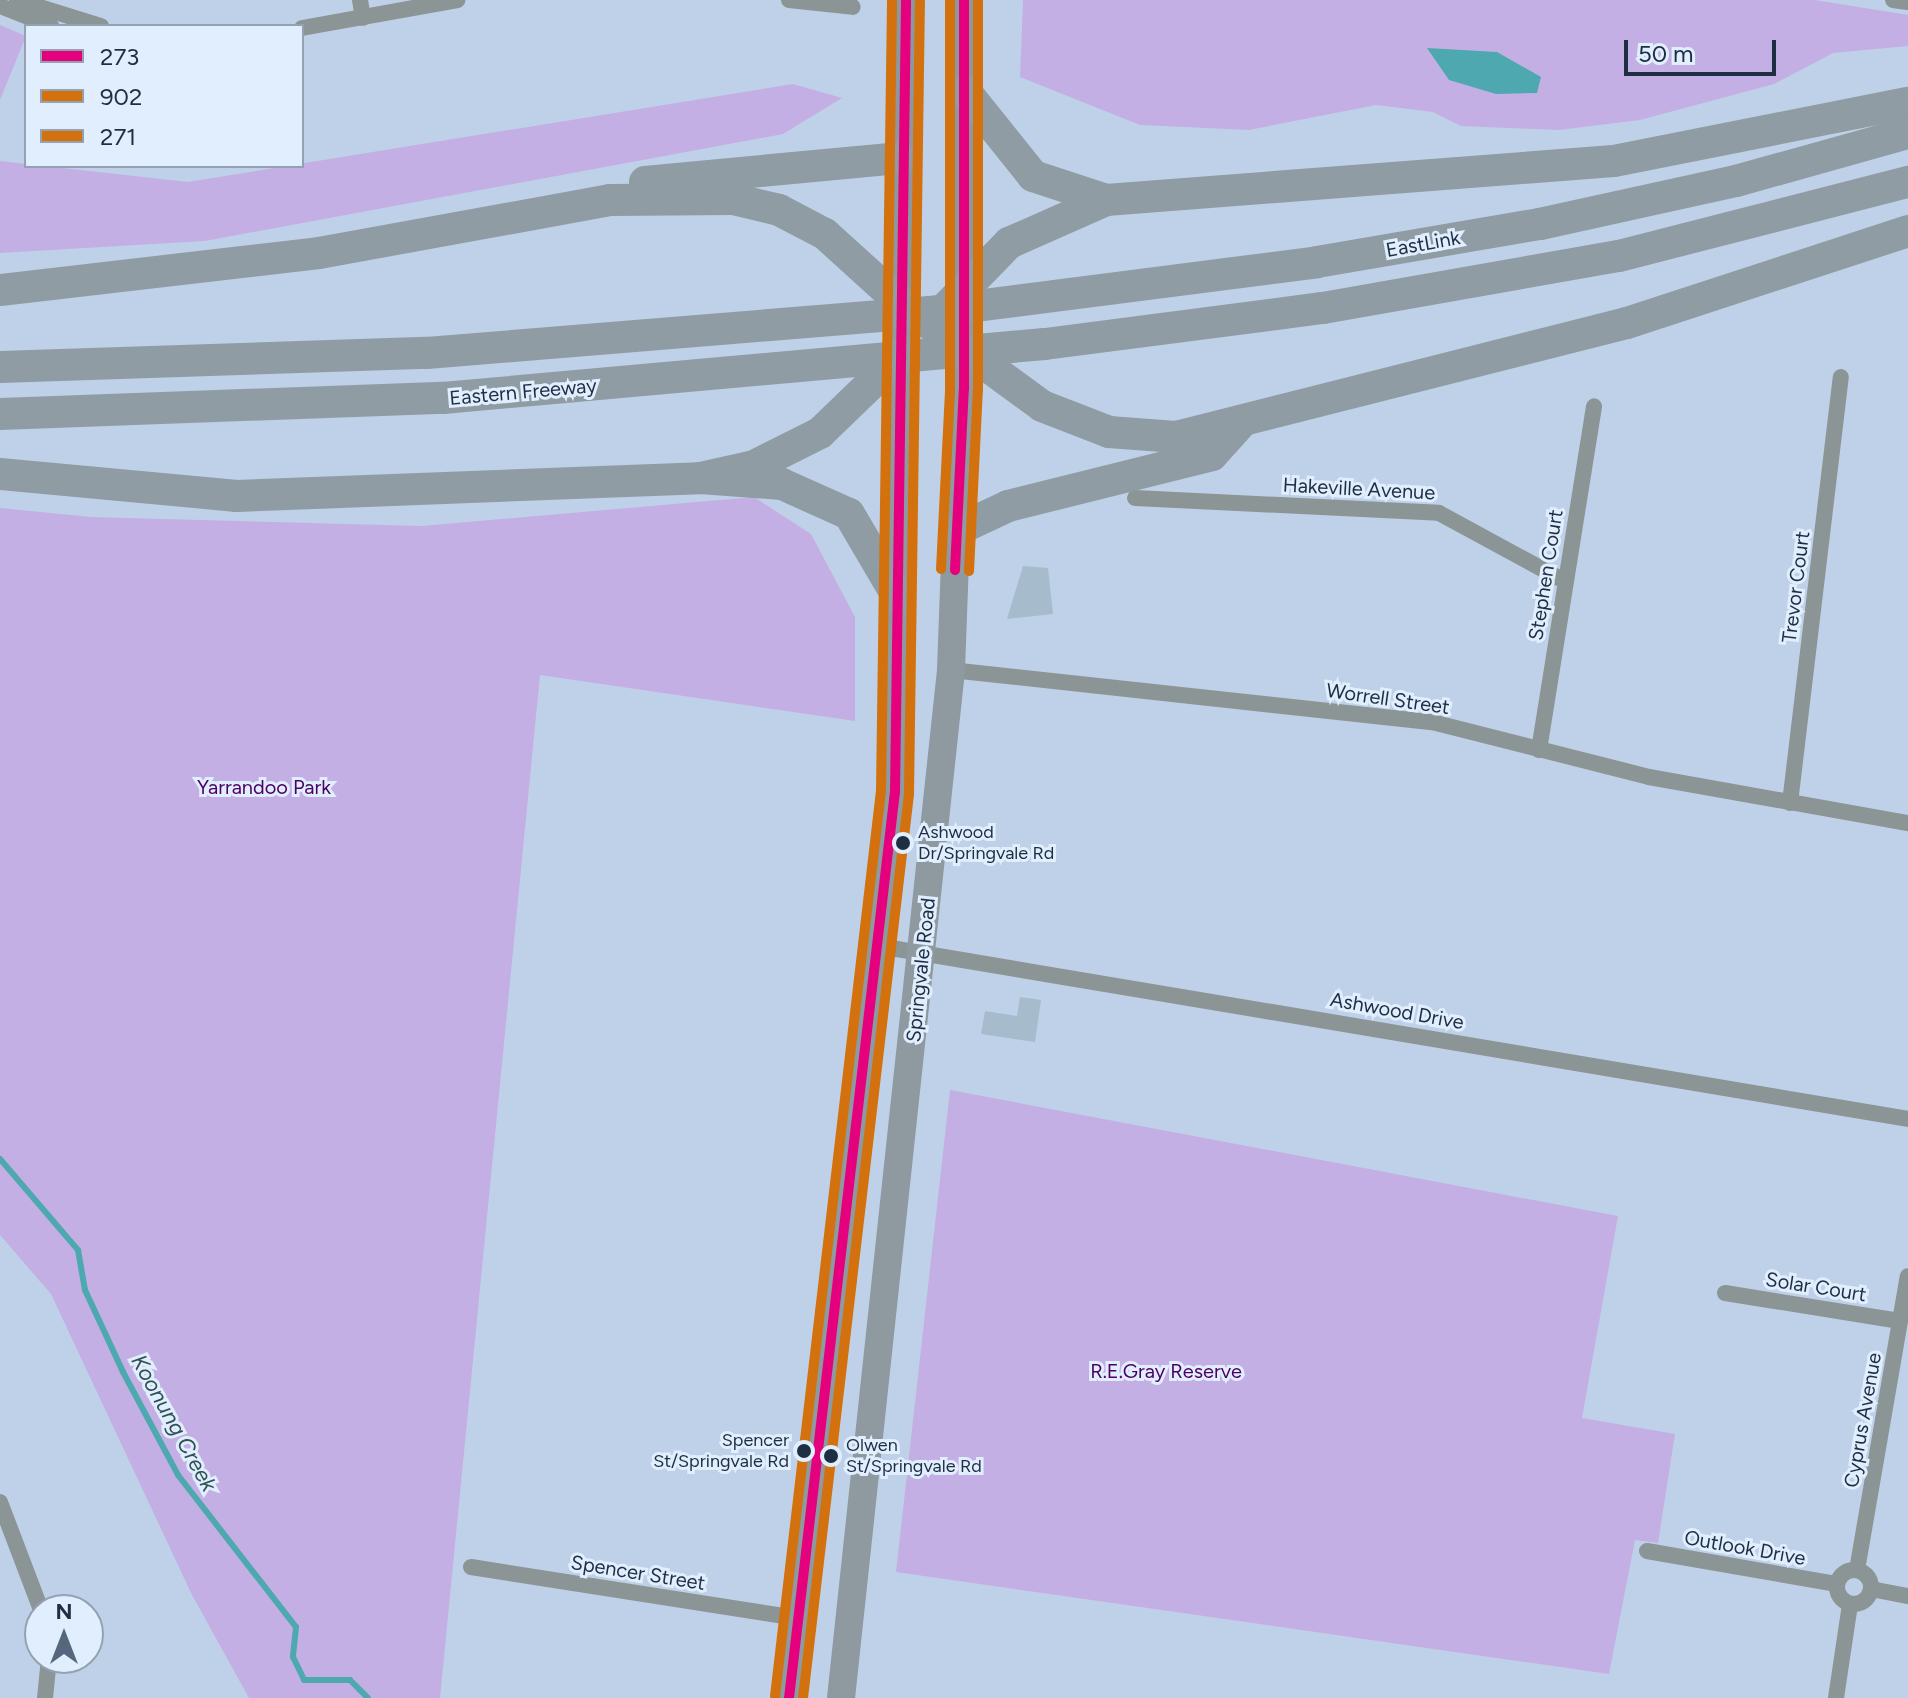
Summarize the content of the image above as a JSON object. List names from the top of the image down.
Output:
{
  "streets": {
    "highway": ["EastLink", "Eastern Freeway", "Springvale Road"],
    "street": [
      "Hakeville Avenue",
      "Stephen Court",
      "Trevor Court",
      "Worrell Street",
      "Ashwood Drive",
      "Solar Court",
      "Cyprus Avenue",
      "Outlook Drive",
      "Spencer Street"
    ]
  },
  "crossings": [
    ["Hakeville Avenue", "Stephen Court"],
    ["Stephen Court", "Worrell Street"],
    ["Trevor Court", "Worrell Street"],
    ["Worrell Street", "Springvale Road"],
    ["Springvale Road", "Ashwood Drive"],
    ["Solar Court", "Cyprus Avenue"]
  ],
  "water": ["Koonung Creek"],
  "parks": ["Yarrandoo Park", "R.E.Gray Reserve"],
  "places": ["Ashwood Dr/Springvale Rd", "Spencer St/Springvale Rd", "Olwen St/Springvale Rd"],
  "lines": ["transit line 273", "transit line 902", "transit line 271"],
  "legend": ["273", "902", "271"],
  "scale_bar": "50 m",
  "north": "top"
}
